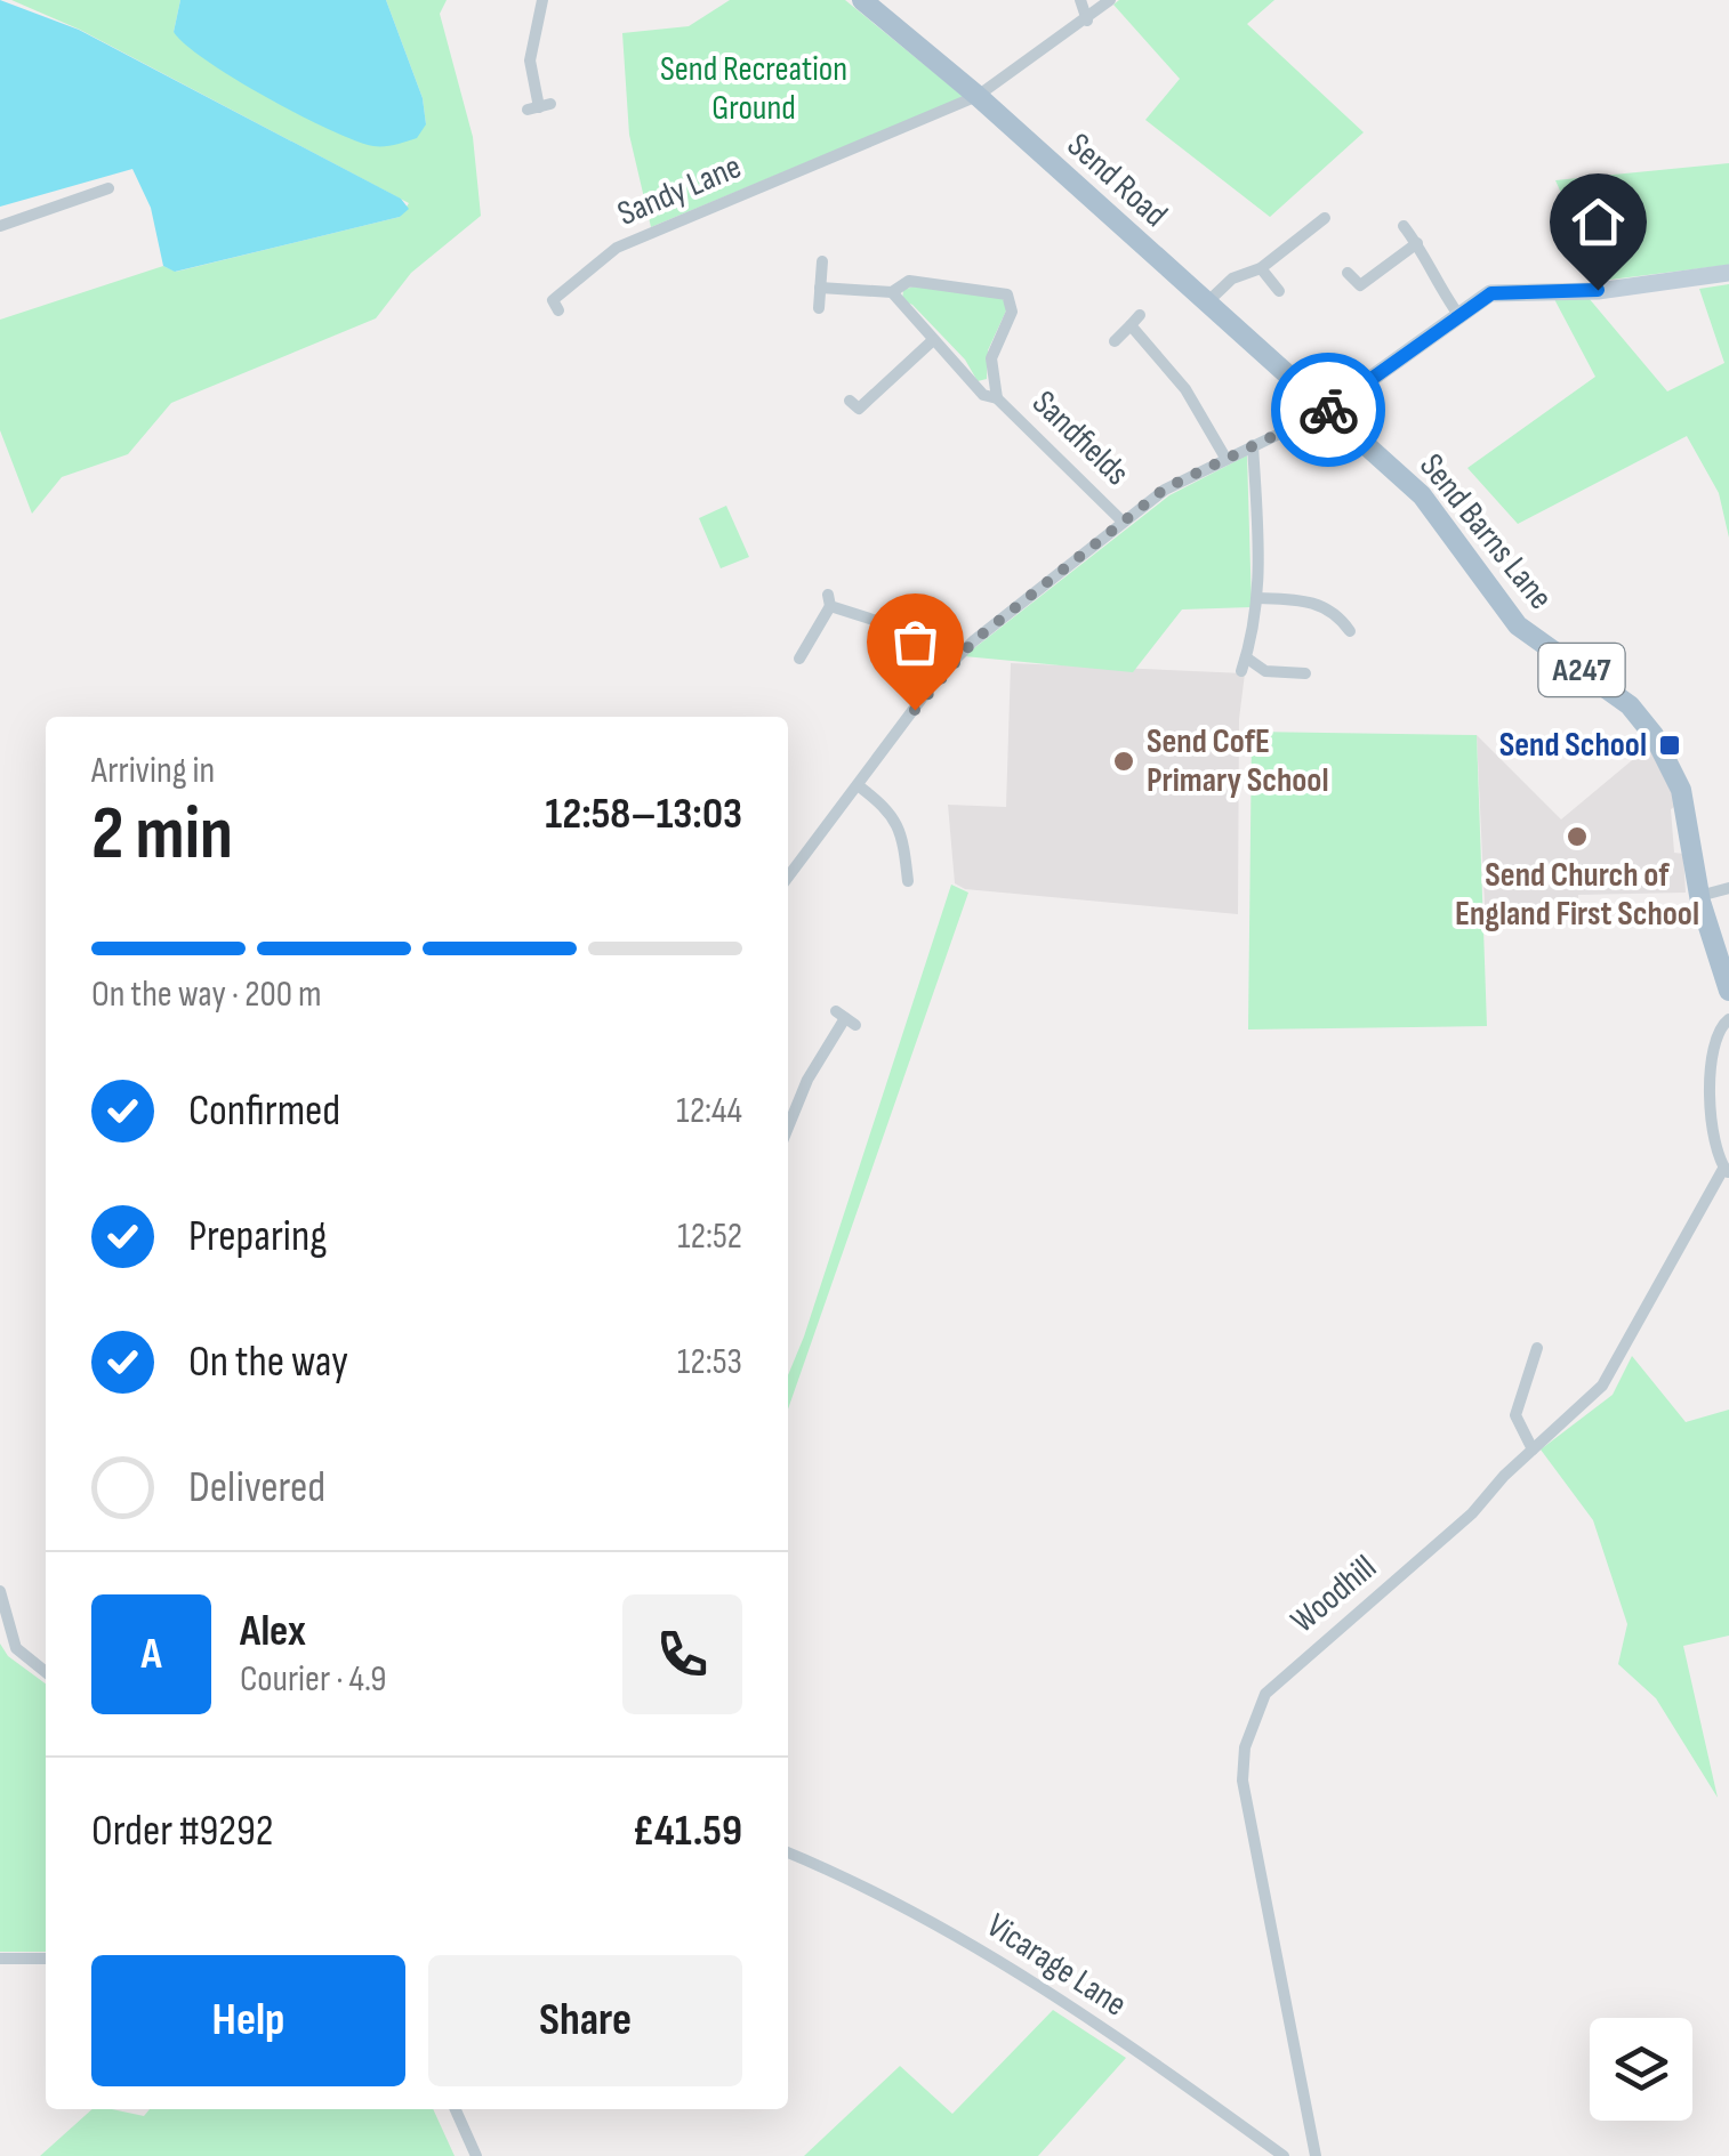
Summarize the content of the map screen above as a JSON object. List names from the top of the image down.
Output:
{
  "streets": {
    "main road": ["Send Road", "Send Barns Lane", "A247"],
    "street": [
      "Sandy Lane",
      "Sandfields",
      "Woodhill",
      "Vicarage Lane"
    ]
  },
  "crossings": [
    ["Send Road", "Sandy Lane"],
    ["Send Road", "Send Barns Lane"]
  ],
  "parks": ["Send Recreation Ground"],
  "places": {
    "transit": ["Send School"],
    "other": ["Send CofE Primary School", "Send Church of England First School"]
  },
  "page": {
    "heading": ["2 min", "Arriving in", "12:58–13:03"],
    "panel": [
      "Alex",
      "Courier · 4.9",
      "Order #9292",
      "£41.59"
    ],
    "bar": "On the way · 200 m",
    "list": [
      ["Confirmed", "12:44"],
      ["Preparing", "12:52"],
      ["On the way", "12:53"],
      "Delivered"
    ],
    "round": "A",
    "buttons": ["Help", "Share"]
  }
}
